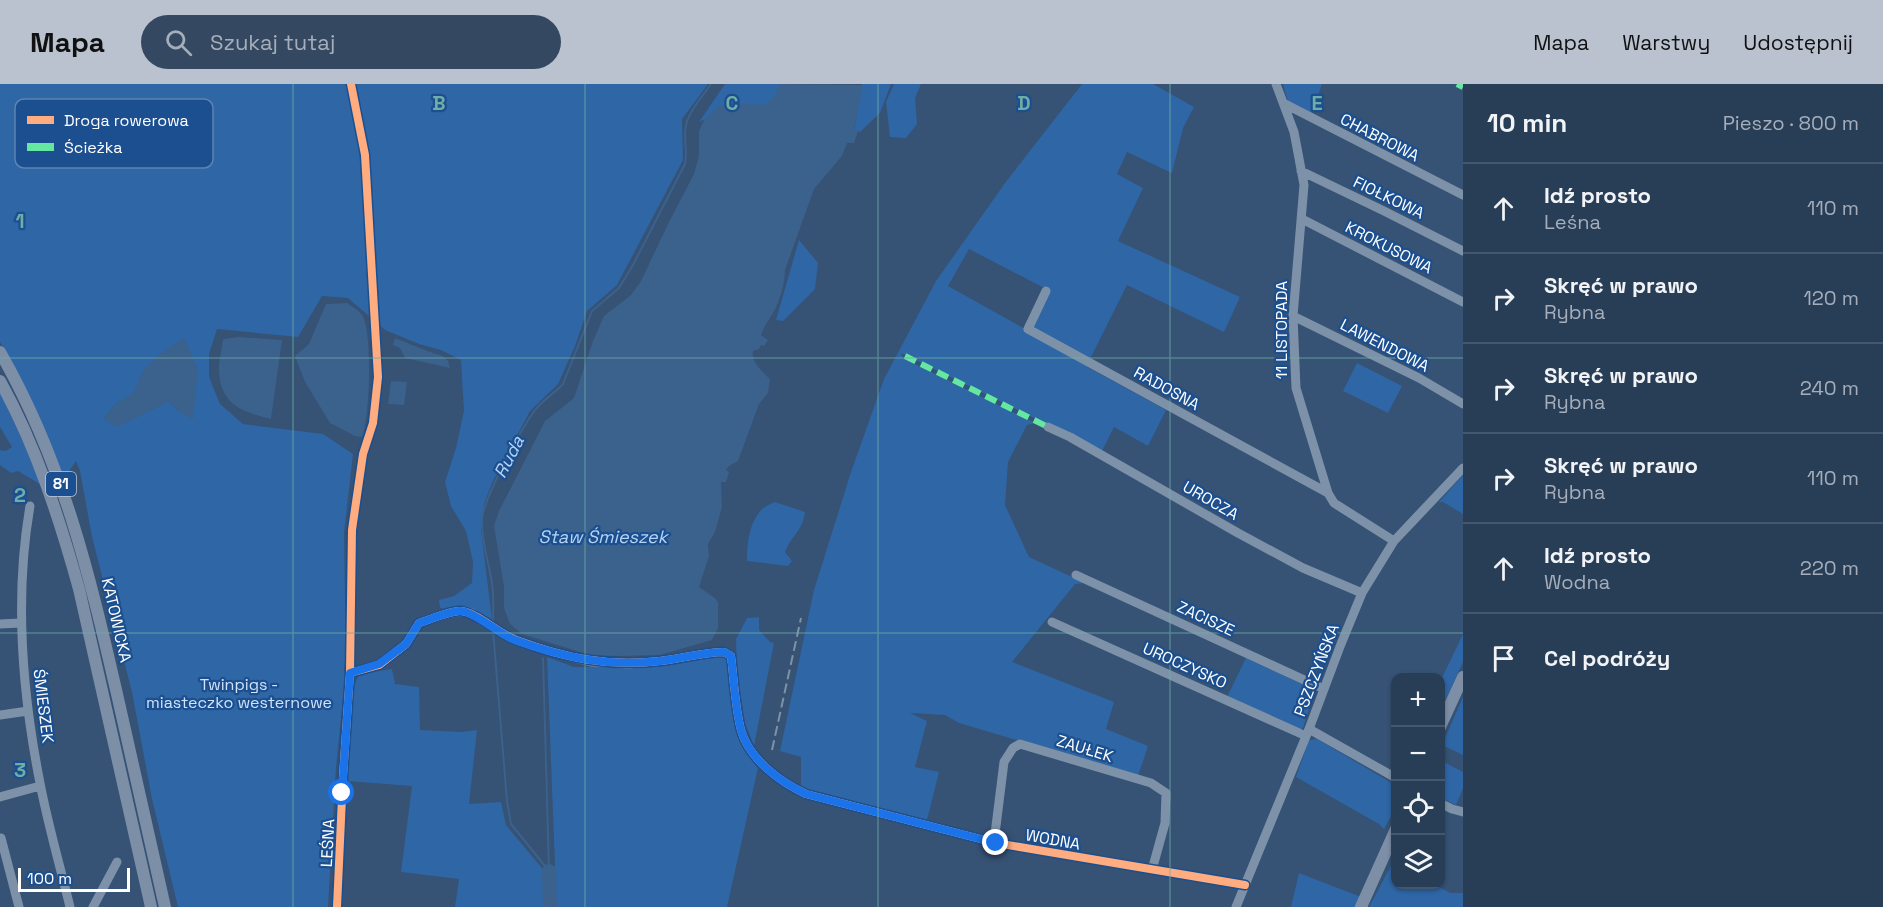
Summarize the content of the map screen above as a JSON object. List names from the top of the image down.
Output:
{
  "streets": {
    "main road": ["81", "KATOWICKA"],
    "street": [
      "CHABROWA",
      "FIOŁKOWA",
      "KROKUSOWA",
      "11 LISTOPADA",
      "LAWENDOWA",
      "RADOSNA",
      "UROCZA",
      "ZACISZE",
      "UROCZYSKO",
      "PSZCZYŃSKA",
      "ŚMIESZEK",
      "ZAUŁEK",
      "WODNA",
      "LEŚNA"
    ]
  },
  "crossings": [
    ["CHABROWA", "11 LISTOPADA"],
    ["FIOŁKOWA", "11 LISTOPADA"],
    ["KROKUSOWA", "11 LISTOPADA"],
    ["11 LISTOPADA", "LAWENDOWA"],
    ["11 LISTOPADA", "RADOSNA"],
    ["UROCZA", "PSZCZYŃSKA"],
    ["ZACISZE", "PSZCZYŃSKA"],
    ["UROCZYSKO", "PSZCZYŃSKA"],
    ["PSZCZYŃSKA", "WODNA"],
    ["ZAUŁEK", "WODNA"],
    ["WODNA", "LEŚNA"]
  ],
  "water": ["Ruda", "Staw Śmieszek"],
  "parks": ["Twinpigs - miasteczko westernowe"],
  "legend": ["Droga rowerowa", "Ścieżka"],
  "scale_bar": "100 m",
  "page": {
    "header": "Mapa",
    "search": "Szukaj tutaj",
    "nav": ["Mapa", "Warstwy", "Udostępnij"],
    "heading": ["10 min", "Pieszo · 800 m"],
    "list": [
      ["Idź prosto", "Leśna", "110 m"],
      ["Skręć w prawo", "Rybna", "120 m"],
      ["Skręć w prawo", "Rybna", "240 m"],
      ["Skręć w prawo", "Rybna", "110 m"],
      ["Idź prosto", "Wodna", "220 m"],
      "Cel podróży"
    ],
    "map_buttons": ["+", "−"],
    "scale": "100 m"
  },
  "grid": {
    "columns": [
      "B",
      "C",
      "D",
      "E"
    ],
    "rows": ["1", "2", "3"]
  }
}
